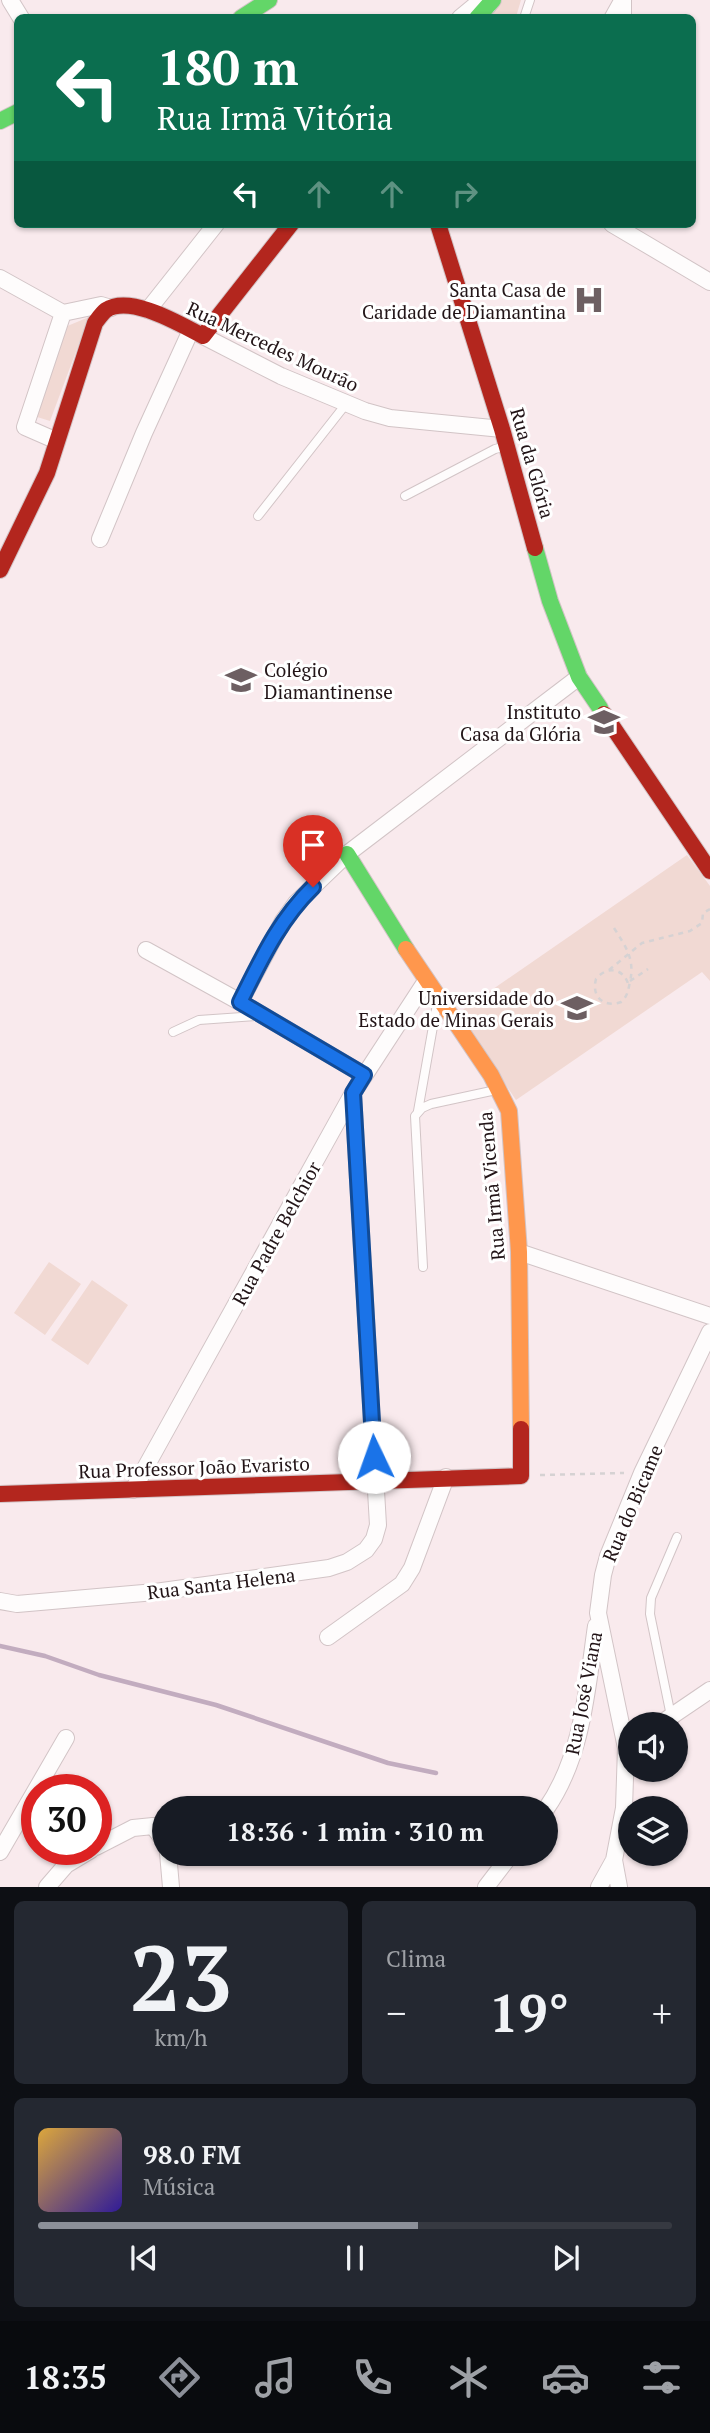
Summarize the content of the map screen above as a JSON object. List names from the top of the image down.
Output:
{
  "streets": {
    "street": [
      "Rua Mercedes Mourão",
      "Rua da Glória",
      "Rua Irmã Vicenda",
      "Rua Padre Belchior",
      "Rua Professor João Evaristo",
      "Rua do Bicame",
      "Rua Santa Helena",
      "Rua José Viana"
    ]
  },
  "crossings": [
    ["Rua Mercedes Mourão", "Rua da Glória"],
    ["Rua Irmã Vicenda", "Rua Padre Belchior"],
    ["Rua Irmã Vicenda", "Rua Professor João Evaristo"],
    ["Rua Padre Belchior", "Rua Professor João Evaristo"],
    ["Rua Professor João Evaristo", "Rua Santa Helena"],
    ["Rua do Bicame", "Rua José Viana"]
  ],
  "places": {
    "hospital": ["Santa Casa de Caridade de Diamantina"],
    "school or university": ["Colégio Diamantinense", "Instituto Casa da Glória", "Universidade do Estado de Minas Gerais"]
  },
  "page": {
    "turn": ["180 m", "Rua Irmã Vitória"],
    "limit": "30",
    "trip": "18:36 · 1 min · 310 m",
    "tile": [
      ["23", "km/h"],
      "Clima"
    ],
    "heat": ["−", "19°", "+"],
    "song": ["98.0 FM", "Música"],
    "tabs": "18:35"
  }
}
